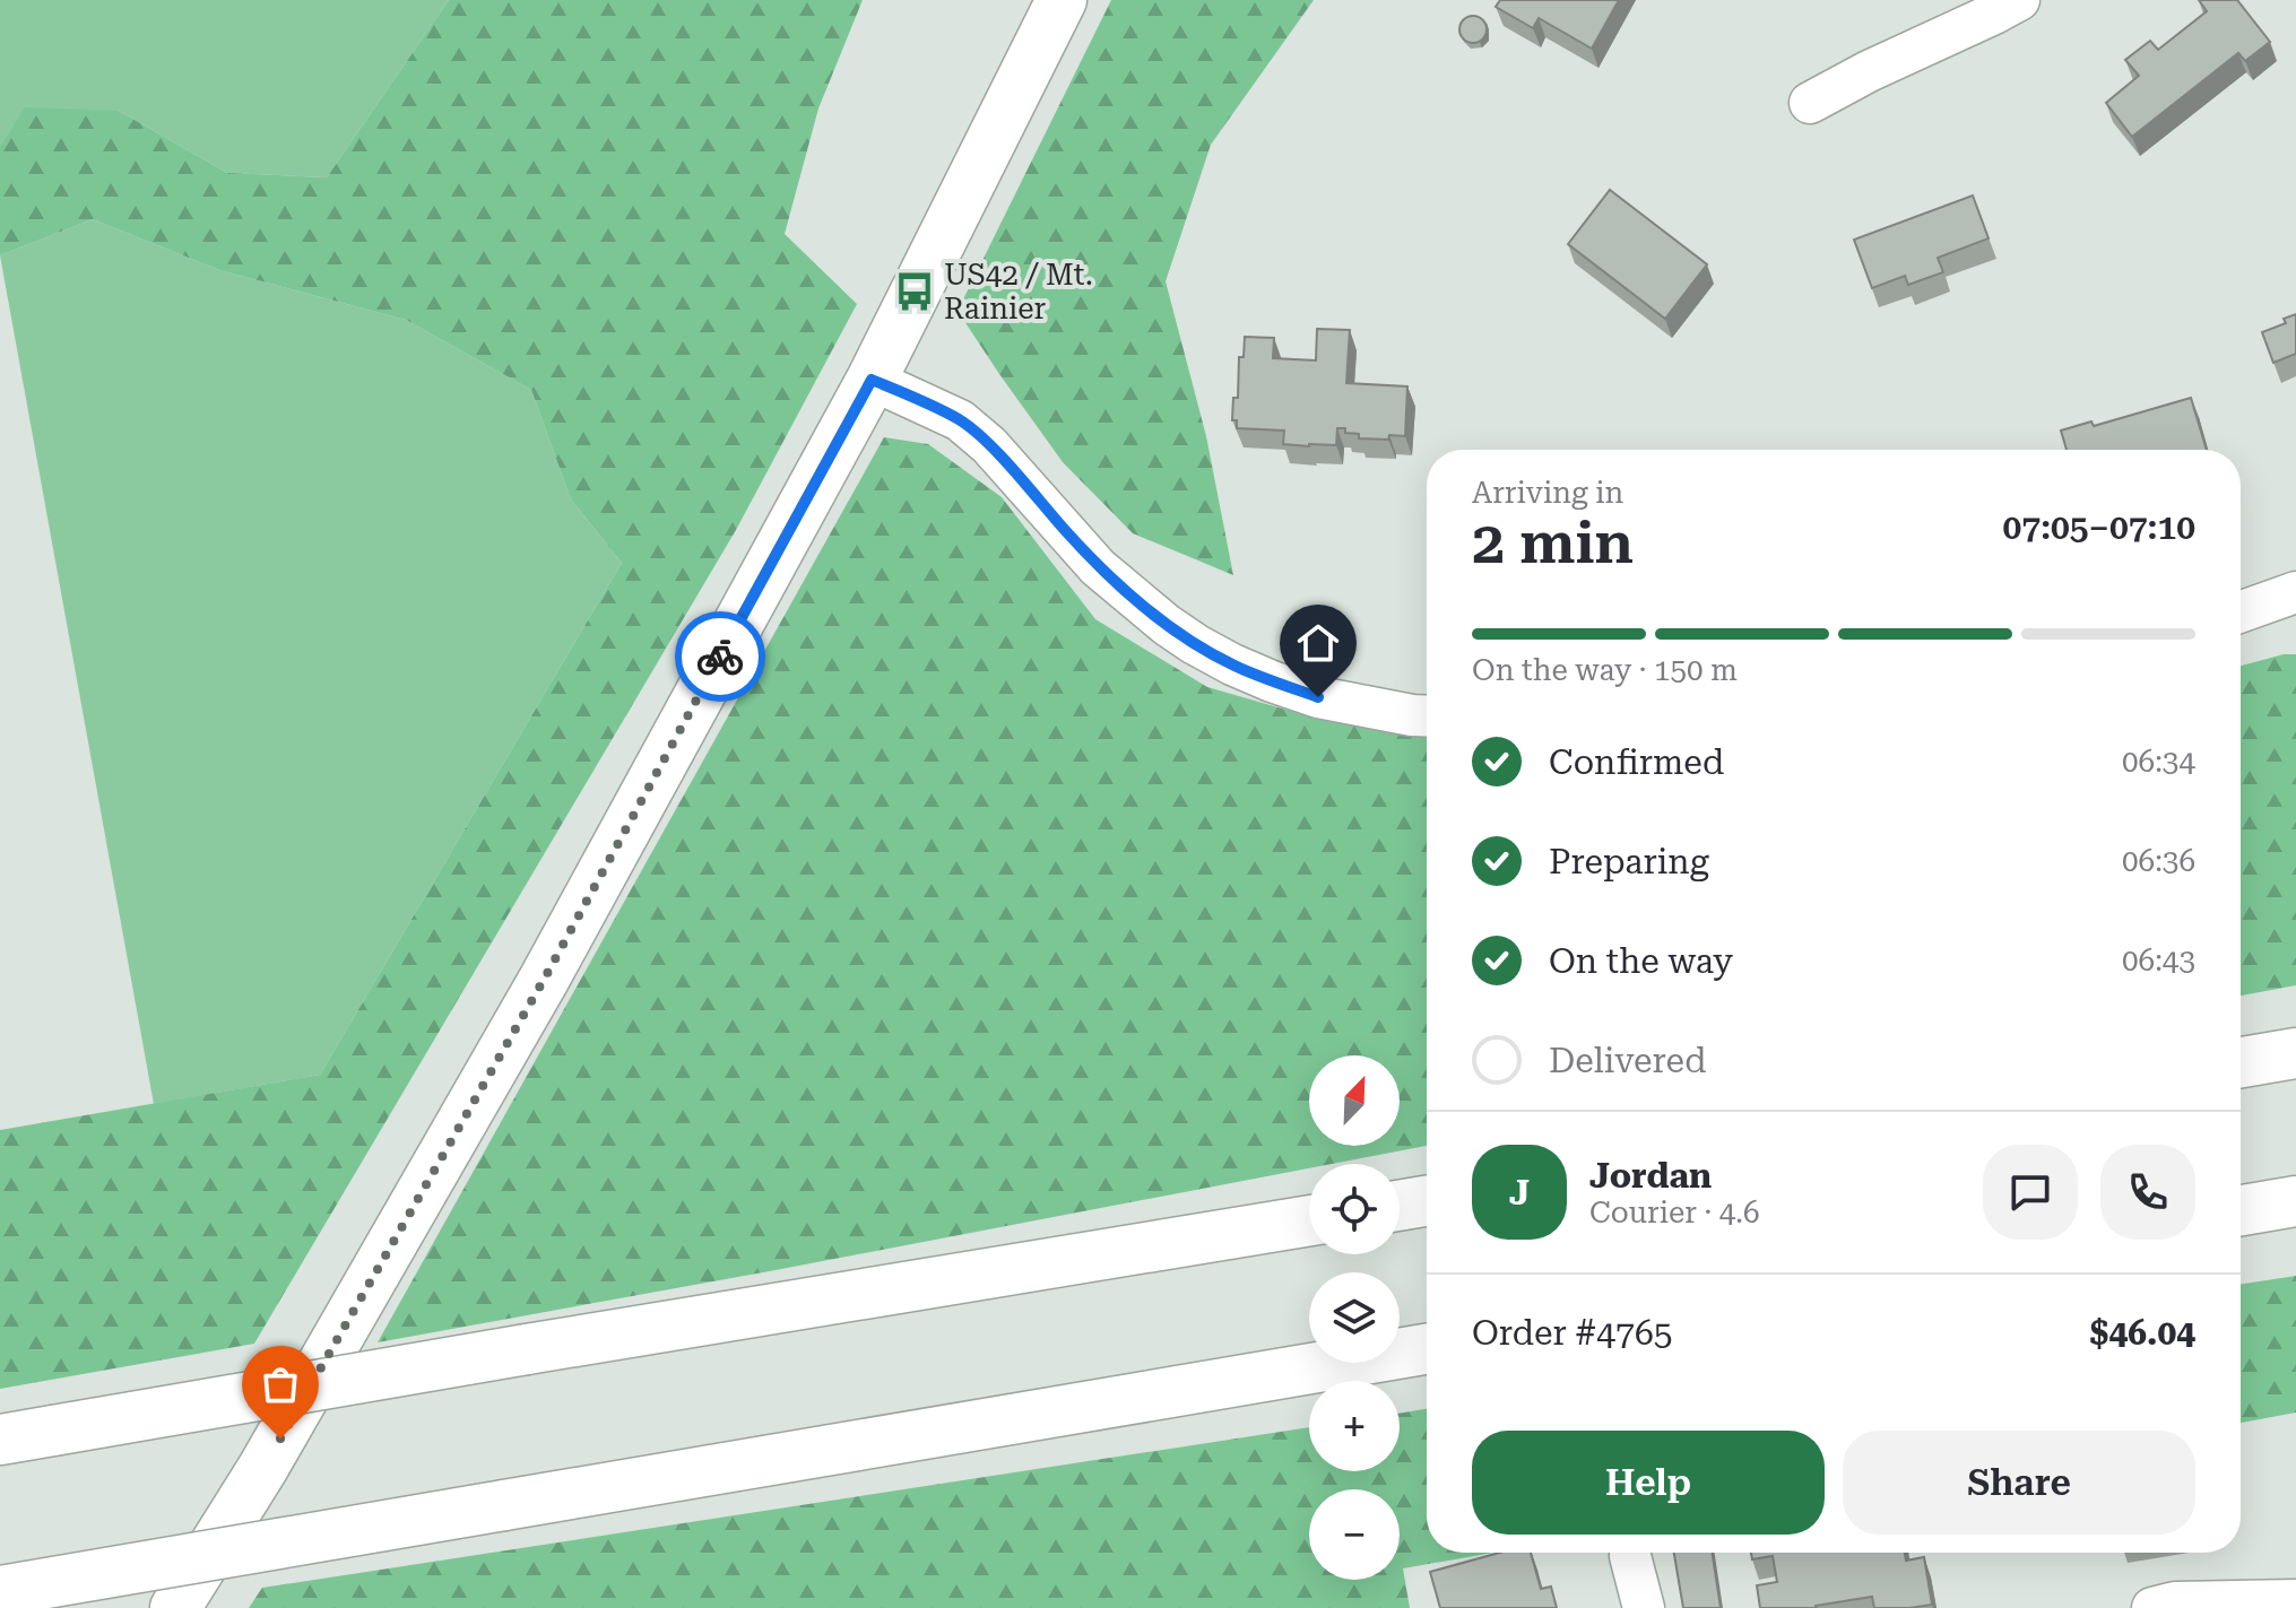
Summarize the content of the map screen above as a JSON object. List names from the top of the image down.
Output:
{
  "places": {
    "bus stop": ["US42 / Mt. Rainier"]
  },
  "north": "top right",
  "page": {
    "heading": ["2 min", "Arriving in", "07:05–07:10"],
    "panel": [
      "Jordan",
      "Courier · 4.6",
      "Order #4765",
      "$46.04"
    ],
    "bar": "On the way · 150 m",
    "list": [
      ["Confirmed", "06:34"],
      ["Preparing", "06:36"],
      ["On the way", "06:43"],
      "Delivered"
    ],
    "map_buttons": ["+", "−"],
    "round": "J",
    "buttons": ["Help", "Share"]
  }
}
